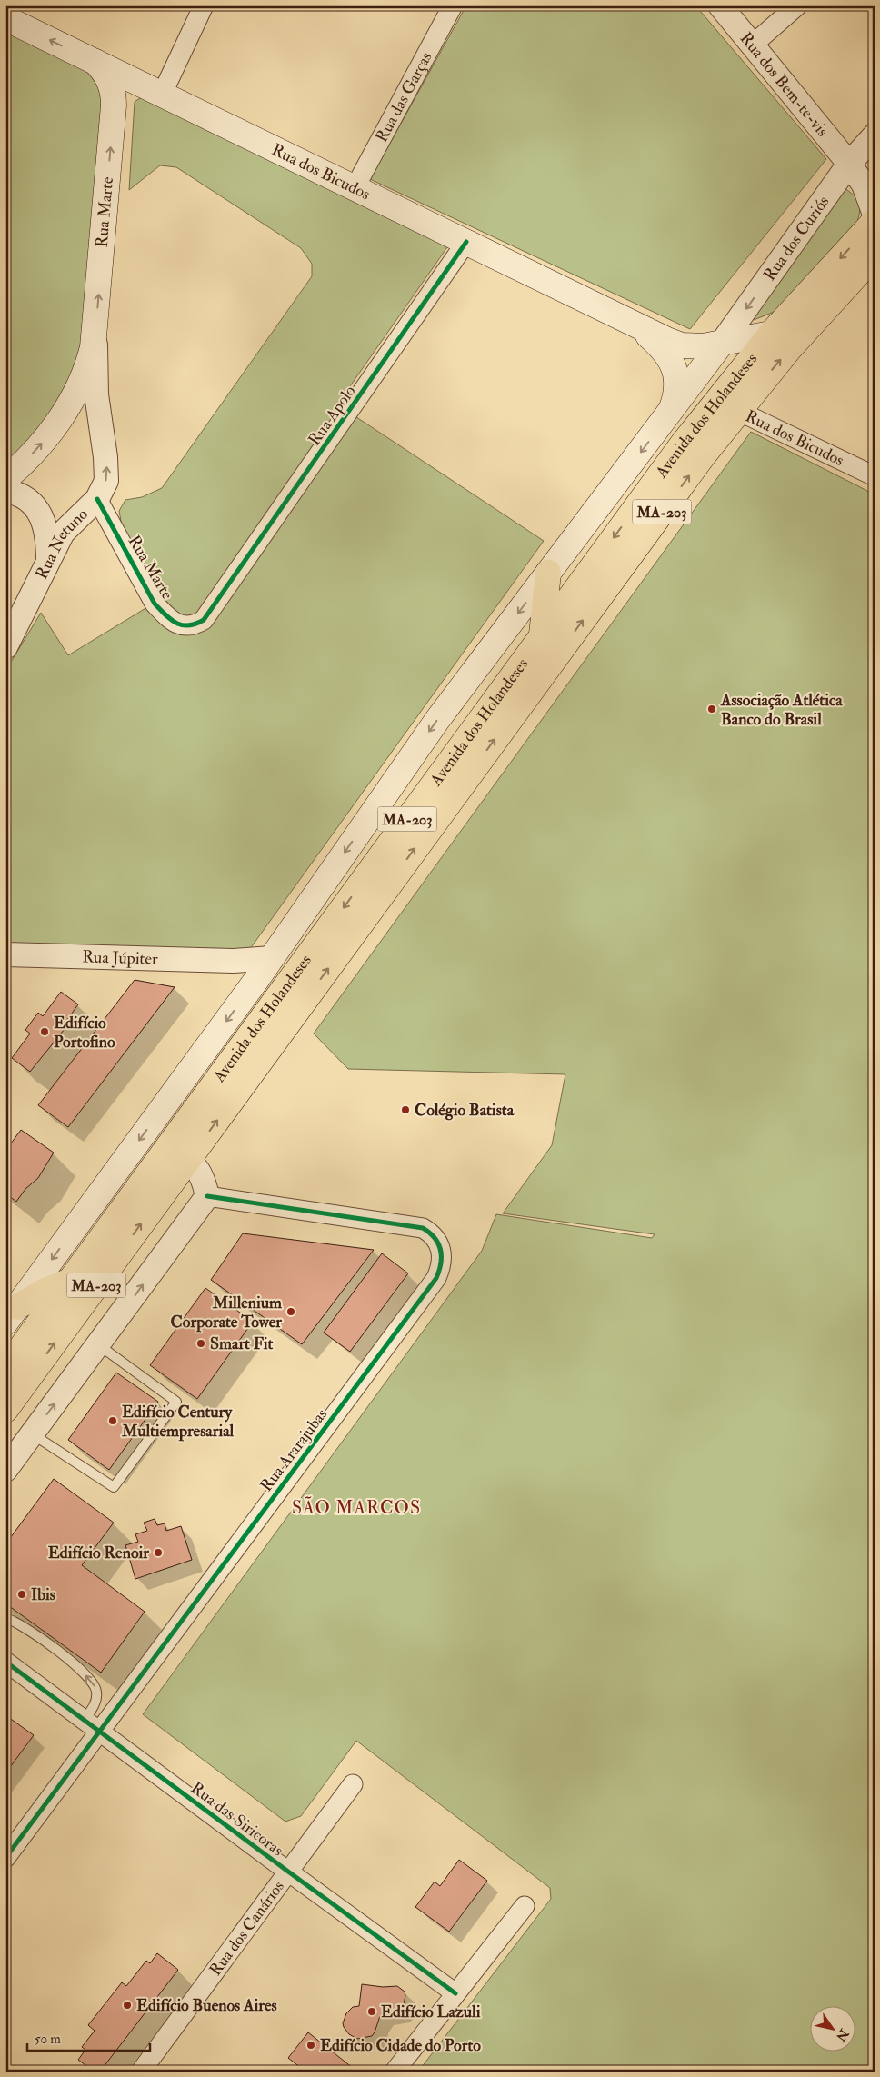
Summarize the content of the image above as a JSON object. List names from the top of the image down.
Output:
{
  "streets": {
    "main road": [
      "Rua dos Bicudos",
      "Rua Marte",
      "Avenida dos Holandeses",
      "MA-203"
    ],
    "street": [
      "Rua dos Bem-te-vis",
      "Rua das Garças",
      "Rua dos Curiós",
      "Rua Apolo",
      "Rua Netuno",
      "Rua Júpiter",
      "Rua Ararajubas",
      "Rua das Siricoras",
      "Rua dos Canários"
    ]
  },
  "crossings": [
    ["Rua dos Bem-te-vis", "Rua dos Curiós"],
    ["Rua das Garças", "Rua dos Bicudos"],
    ["Rua dos Bicudos", "Rua Marte"],
    ["Rua dos Bicudos", "Rua dos Curiós"],
    ["Rua dos Bicudos", "Rua Apolo"],
    ["Rua dos Bicudos", "Avenida dos Holandeses"],
    ["Rua Marte", "Rua Apolo"],
    ["Rua Marte", "Rua Netuno"],
    ["Rua dos Curiós", "Avenida dos Holandeses"],
    ["Avenida dos Holandeses", "Rua Júpiter"],
    ["Rua Ararajubas", "Rua das Siricoras"],
    ["Rua das Siricoras", "Rua dos Canários"]
  ],
  "one_way": ["Rua Marte", "Rua dos Curiós", "Rua Netuno"],
  "districts": ["SÃO MARCOS"],
  "places": [
    "Associação Atlética Banco do Brasil",
    "Edifício Portofino",
    "Colégio Batista",
    "Millenium Corporate Tower",
    "Smart Fit",
    "Edifício Century Multiempresarial",
    "Edifício Renoir",
    "Ibis",
    "Edifício Buenos Aires",
    "Edifício Lazuli",
    "Edifício Cidade do Porto"
  ],
  "scale_bar": "50 m",
  "north": "bottom right"
}
